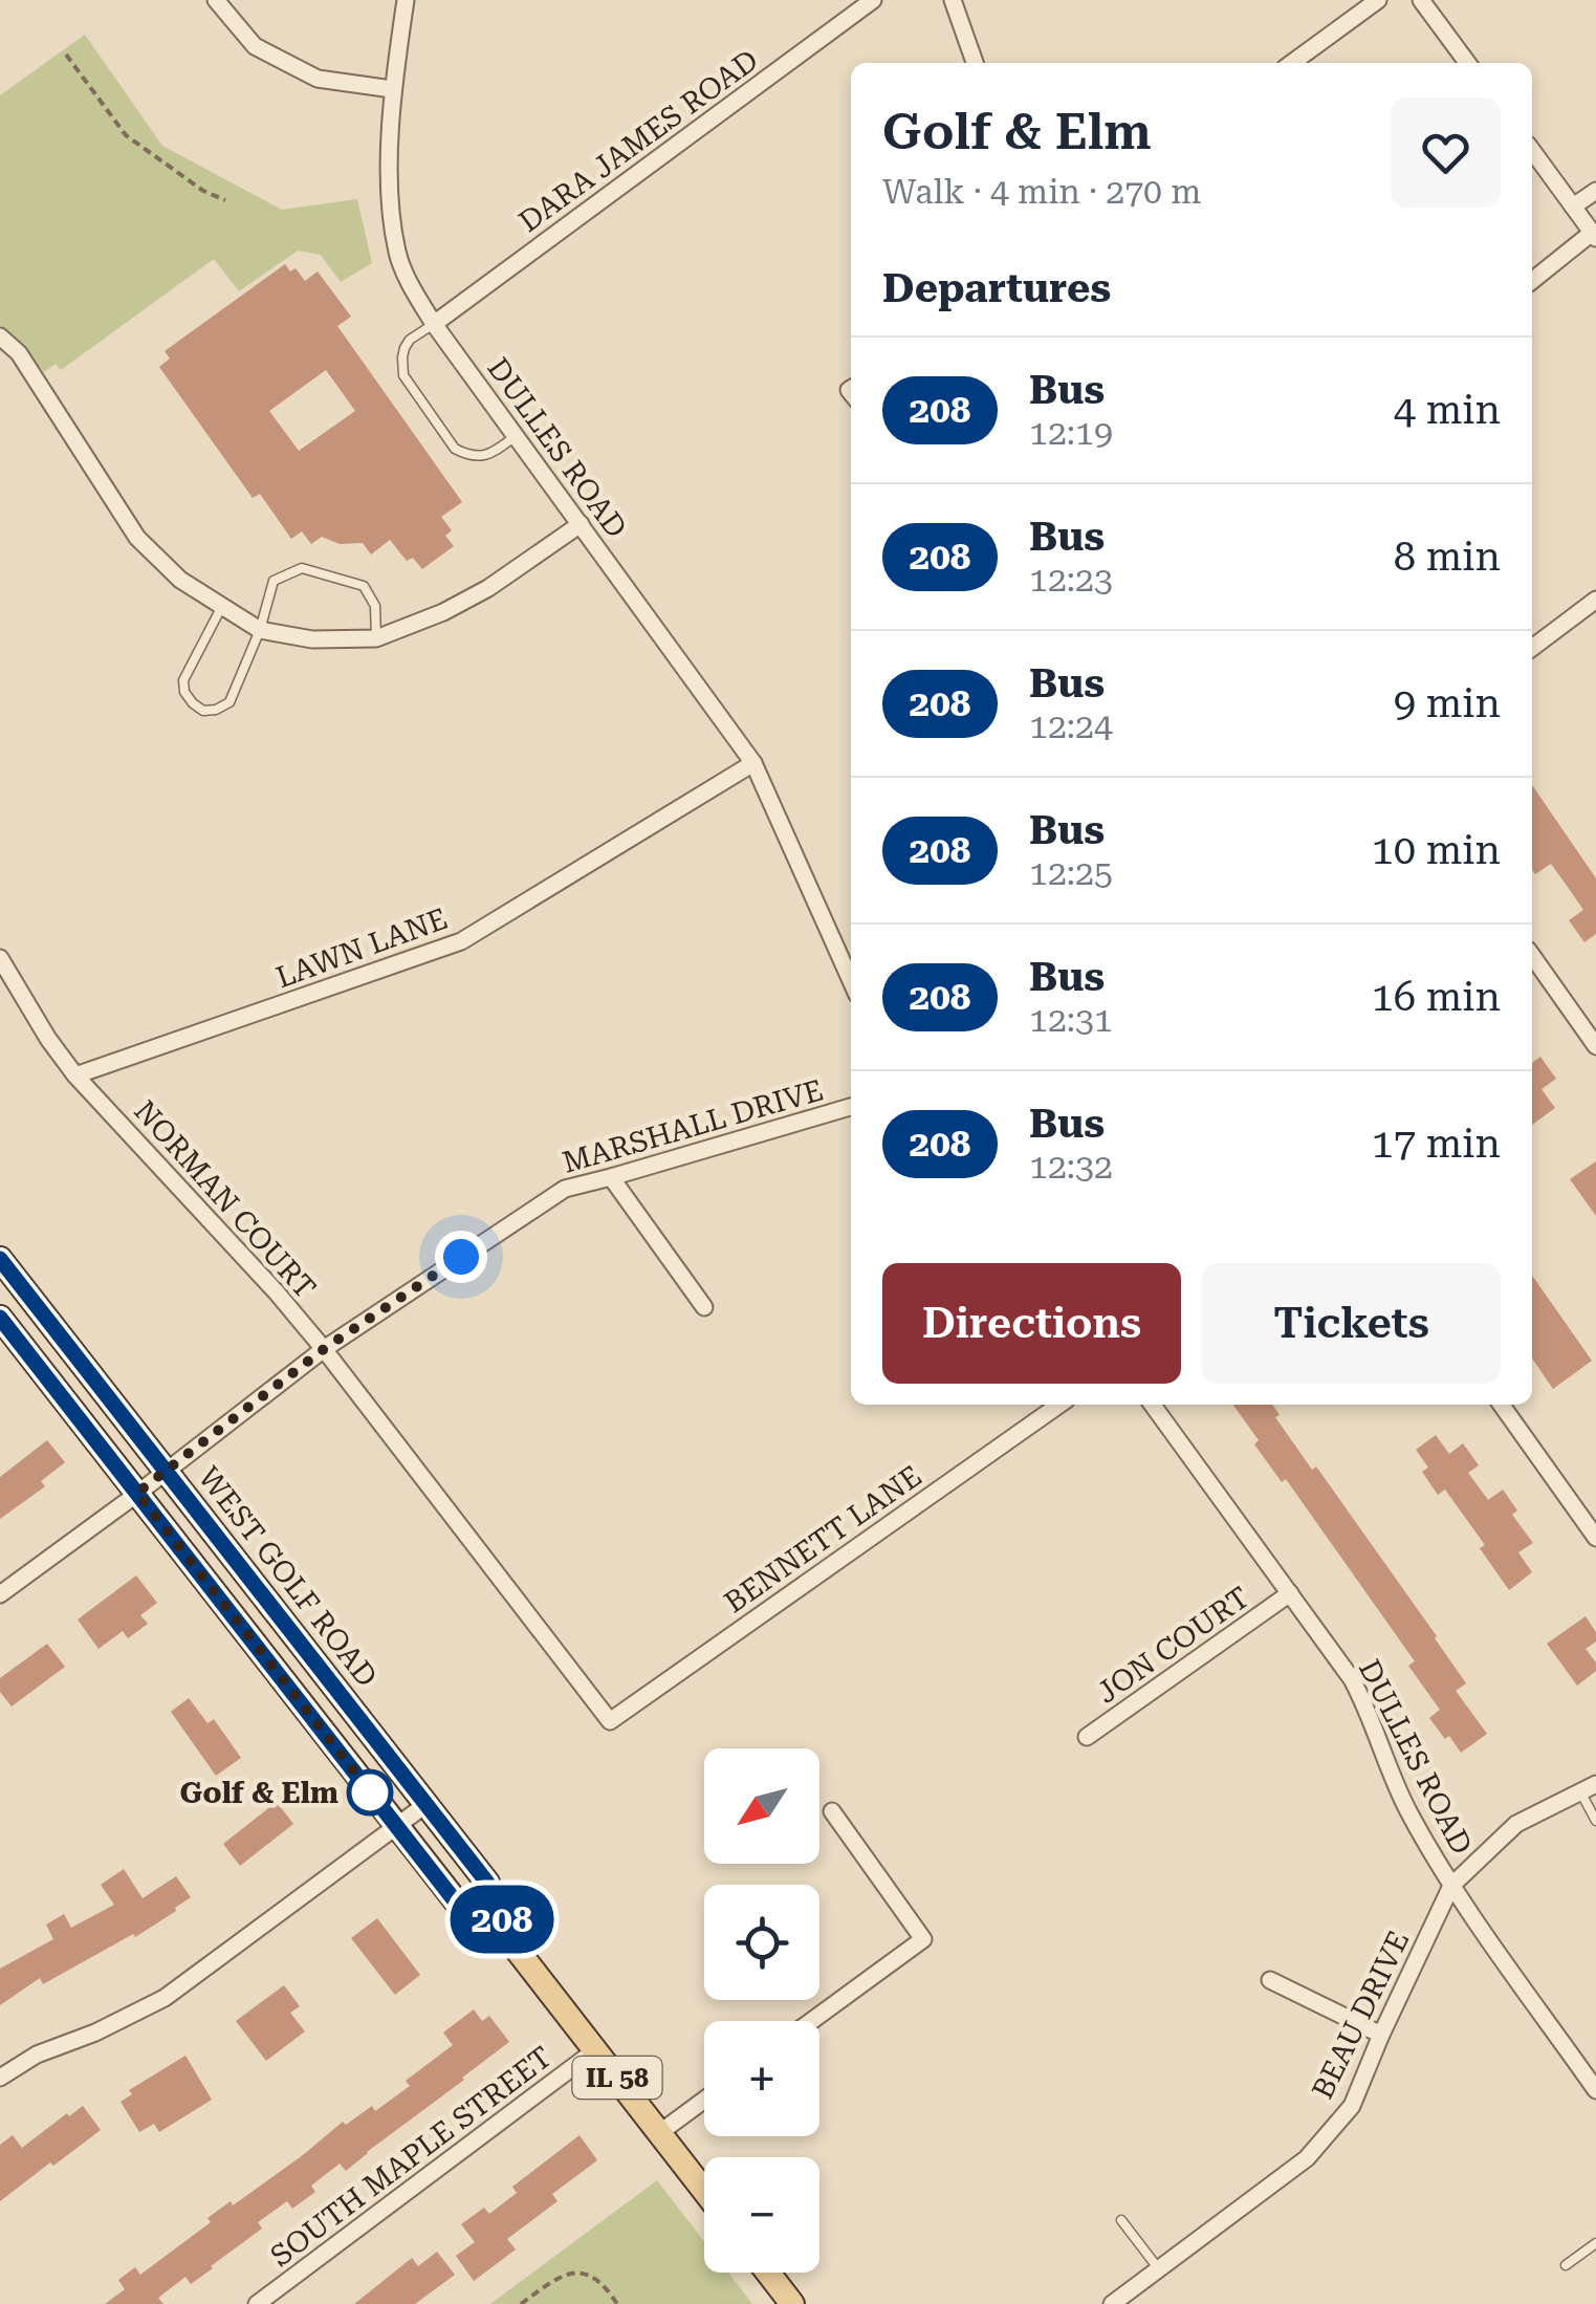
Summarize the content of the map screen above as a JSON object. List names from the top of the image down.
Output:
{
  "streets": {
    "main road": ["WEST GOLF ROAD", "IL 58"],
    "street": [
      "DARA JAMES ROAD",
      "DULLES ROAD",
      "LAWN LANE",
      "MARSHALL DRIVE",
      "NORMAN COURT",
      "BENNETT LANE",
      "JON COURT",
      "BEAU DRIVE",
      "SOUTH MAPLE STREET"
    ]
  },
  "crossings": [
    ["DARA JAMES ROAD", "DULLES ROAD"],
    ["DULLES ROAD", "LAWN LANE"],
    ["DULLES ROAD", "JON COURT"],
    ["DULLES ROAD", "BEAU DRIVE"],
    ["LAWN LANE", "NORMAN COURT"],
    ["MARSHALL DRIVE", "NORMAN COURT"],
    ["MARSHALL DRIVE", "WEST GOLF ROAD"],
    ["NORMAN COURT", "BENNETT LANE"],
    ["WEST GOLF ROAD", "SOUTH MAPLE STREET"]
  ],
  "places": ["Golf & Elm"],
  "lines": ["bus line 208"],
  "north": "bottom left",
  "page": {
    "on_map": "208",
    "heading": [
      ["Golf & Elm", "Walk · 4 min · 270 m"],
      "Departures"
    ],
    "list": [
      {
        "mark": "208",
        "name": "Bus",
        "note": "12:19",
        "value": "4 min"
      },
      {
        "mark": "208",
        "name": "Bus",
        "note": "12:23",
        "value": "8 min"
      },
      {
        "mark": "208",
        "name": "Bus",
        "note": "12:24",
        "value": "9 min"
      },
      {
        "mark": "208",
        "name": "Bus",
        "note": "12:25",
        "value": "10 min"
      },
      {
        "mark": "208",
        "name": "Bus",
        "note": "12:31",
        "value": "16 min"
      },
      {
        "mark": "208",
        "name": "Bus",
        "note": "12:32",
        "value": "17 min"
      }
    ],
    "buttons": ["Directions", "Tickets"],
    "map_buttons": ["+", "−"]
  }
}
